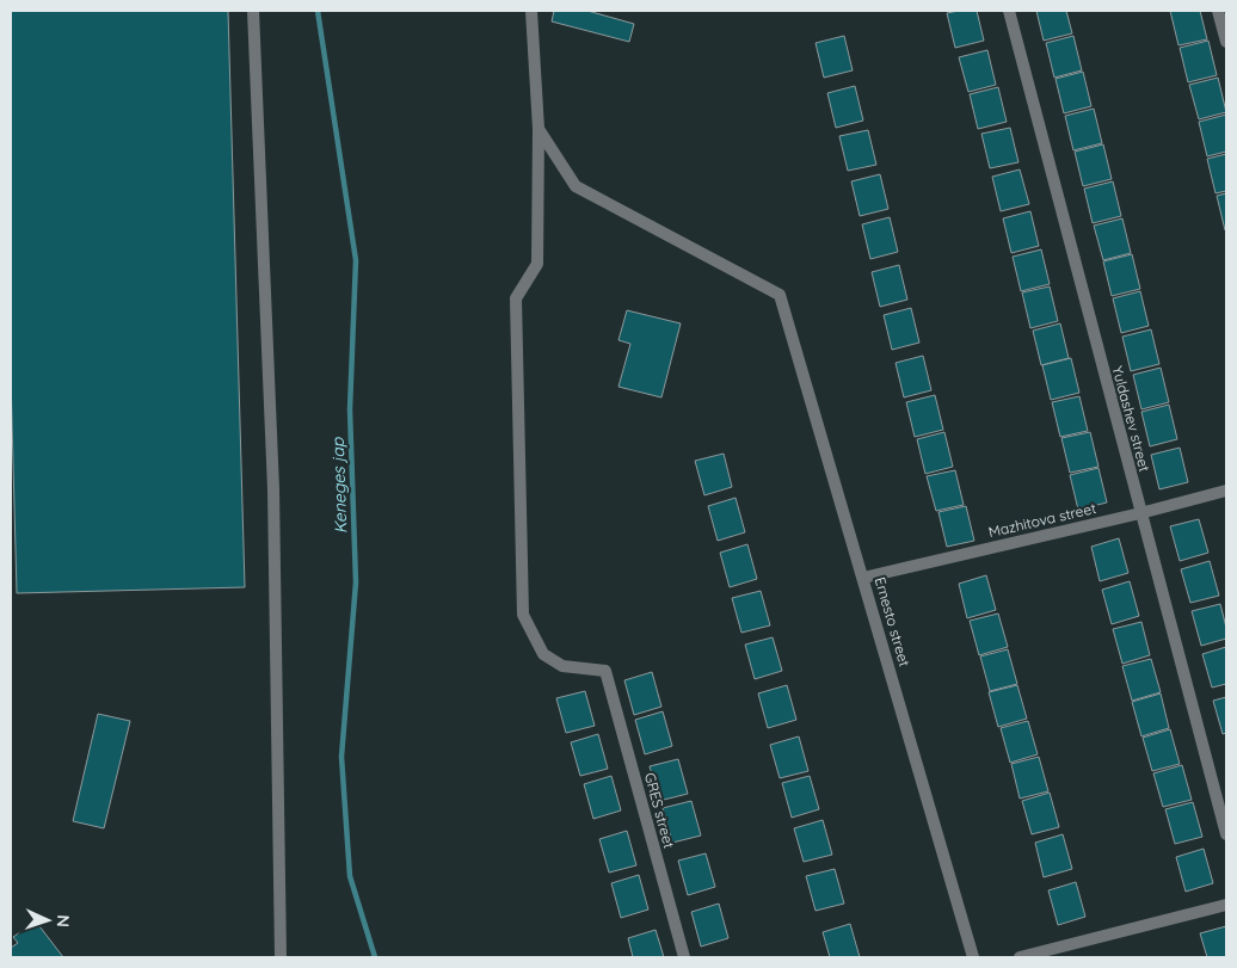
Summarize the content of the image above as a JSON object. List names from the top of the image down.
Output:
{
  "streets": {
    "street": [
      "Yuldashev street",
      "Mazhitova street",
      "Ernesto street",
      "GRES street"
    ]
  },
  "crossings": [
    ["Yuldashev street", "Mazhitova street"],
    ["Mazhitova street", "Ernesto street"],
    ["Ernesto street", "GRES street"]
  ],
  "water": ["Keneges jap"],
  "north": "right"
}
